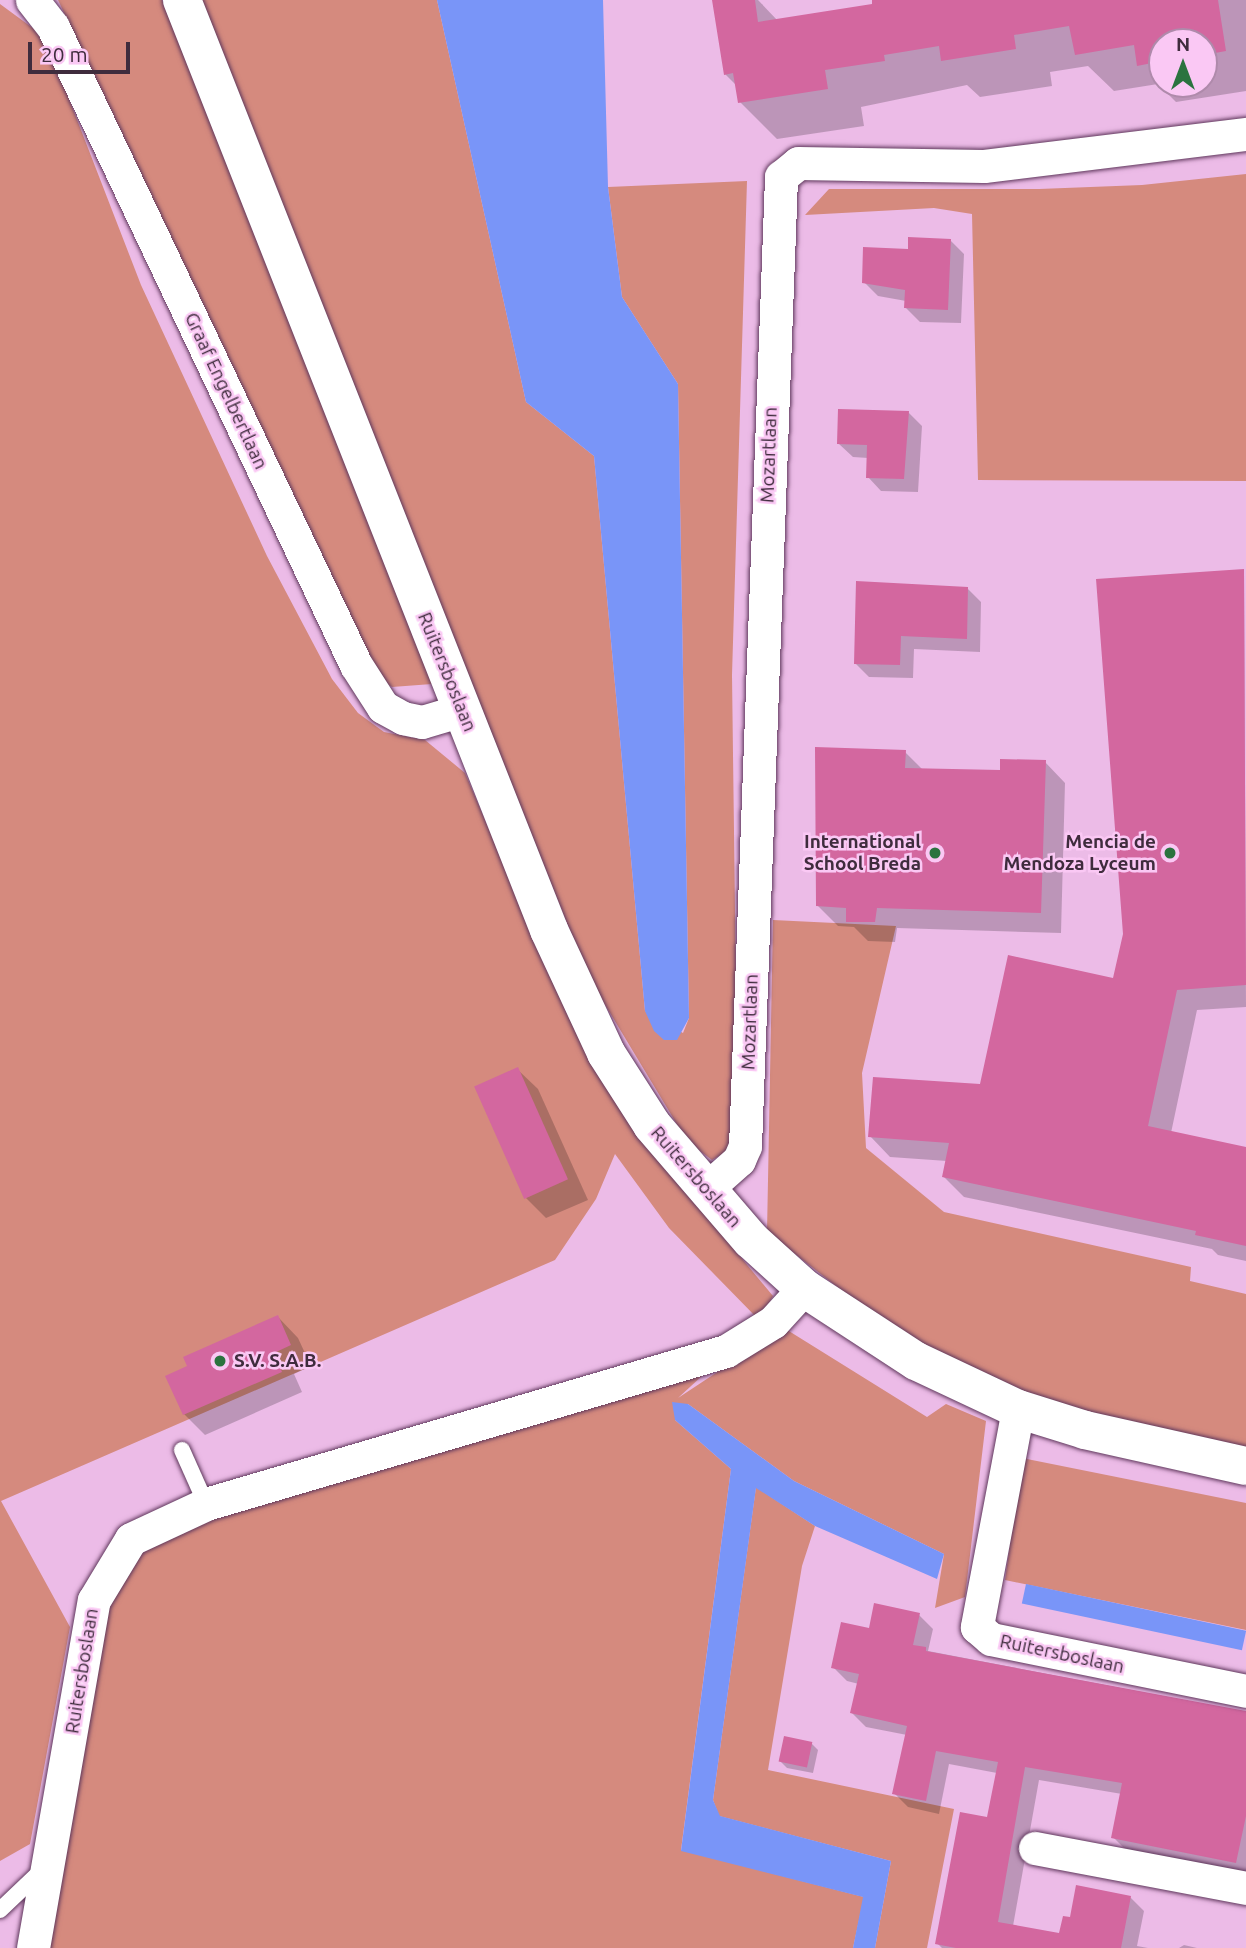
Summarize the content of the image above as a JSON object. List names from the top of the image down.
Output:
{
  "streets": {
    "street": ["Graaf Engelbertlaan", "Mozartlaan", "Ruitersboslaan"]
  },
  "crossings": [
    ["Graaf Engelbertlaan", "Ruitersboslaan"],
    ["Mozartlaan", "Ruitersboslaan"]
  ],
  "places": ["International School Breda", "Mencia de Mendoza Lyceum", "S.V. S.A.B."],
  "scale_bar": "20 m",
  "north": "top"
}
